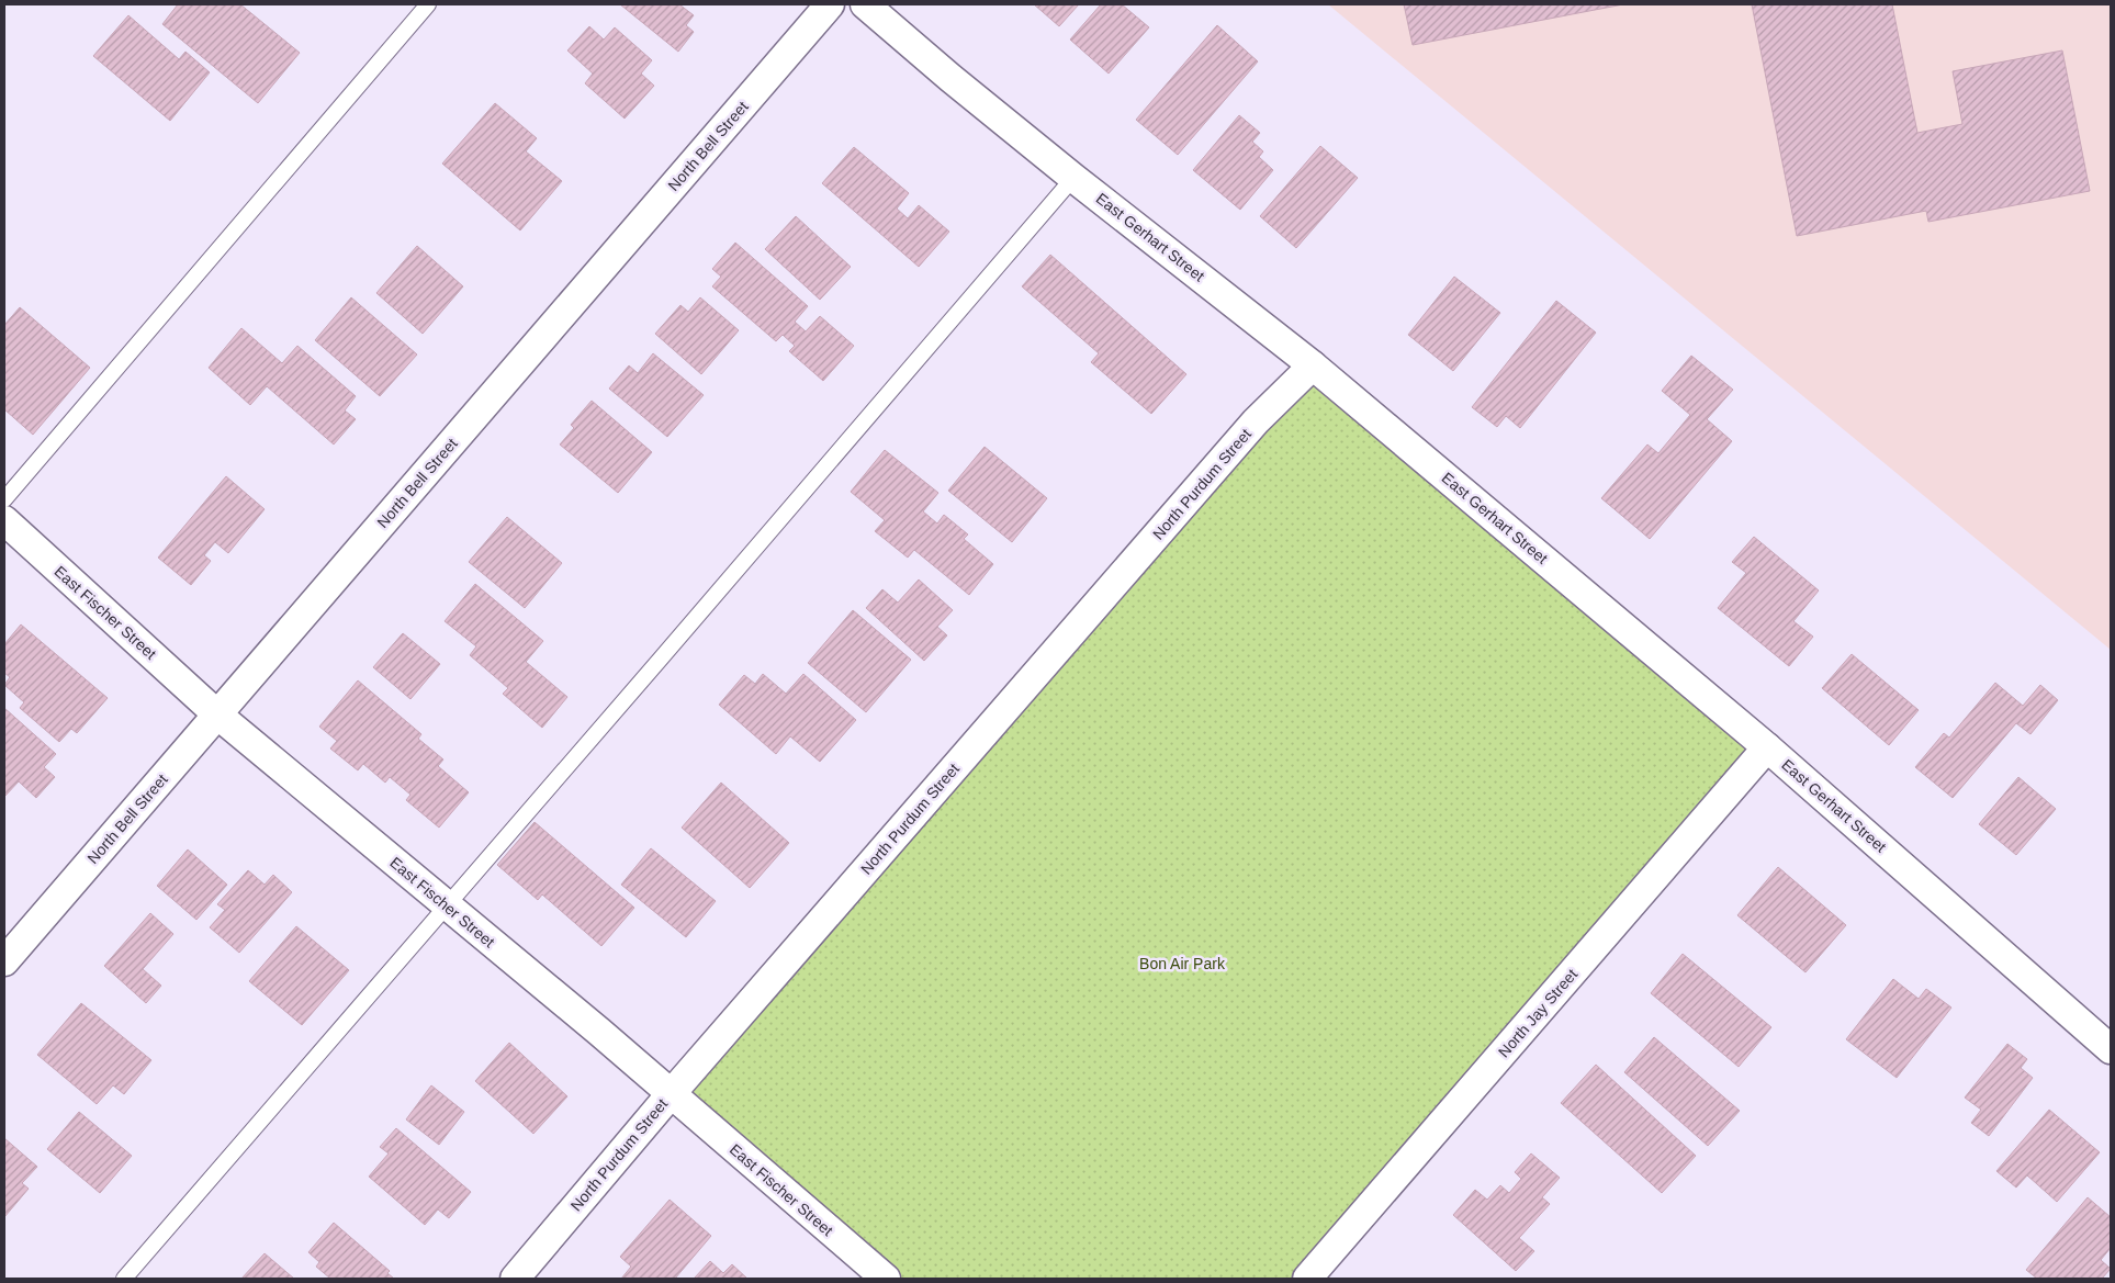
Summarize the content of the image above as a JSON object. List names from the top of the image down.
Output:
{
  "streets": {
    "street": [
      "North Bell Street",
      "East Gerhart Street",
      "North Purdum Street",
      "East Fischer Street",
      "North Jay Street"
    ]
  },
  "crossings": [
    ["North Bell Street", "East Fischer Street"],
    ["East Gerhart Street", "North Purdum Street"],
    ["East Gerhart Street", "North Jay Street"],
    ["North Purdum Street", "East Fischer Street"]
  ],
  "parks": ["Bon Air Park"]
}
